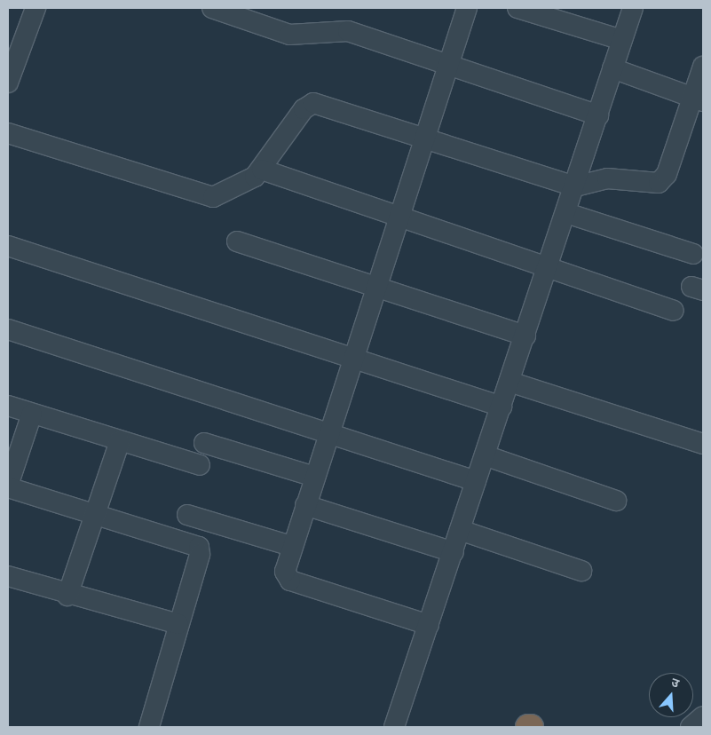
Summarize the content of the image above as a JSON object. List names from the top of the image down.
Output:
{
  "north": "top"
}
